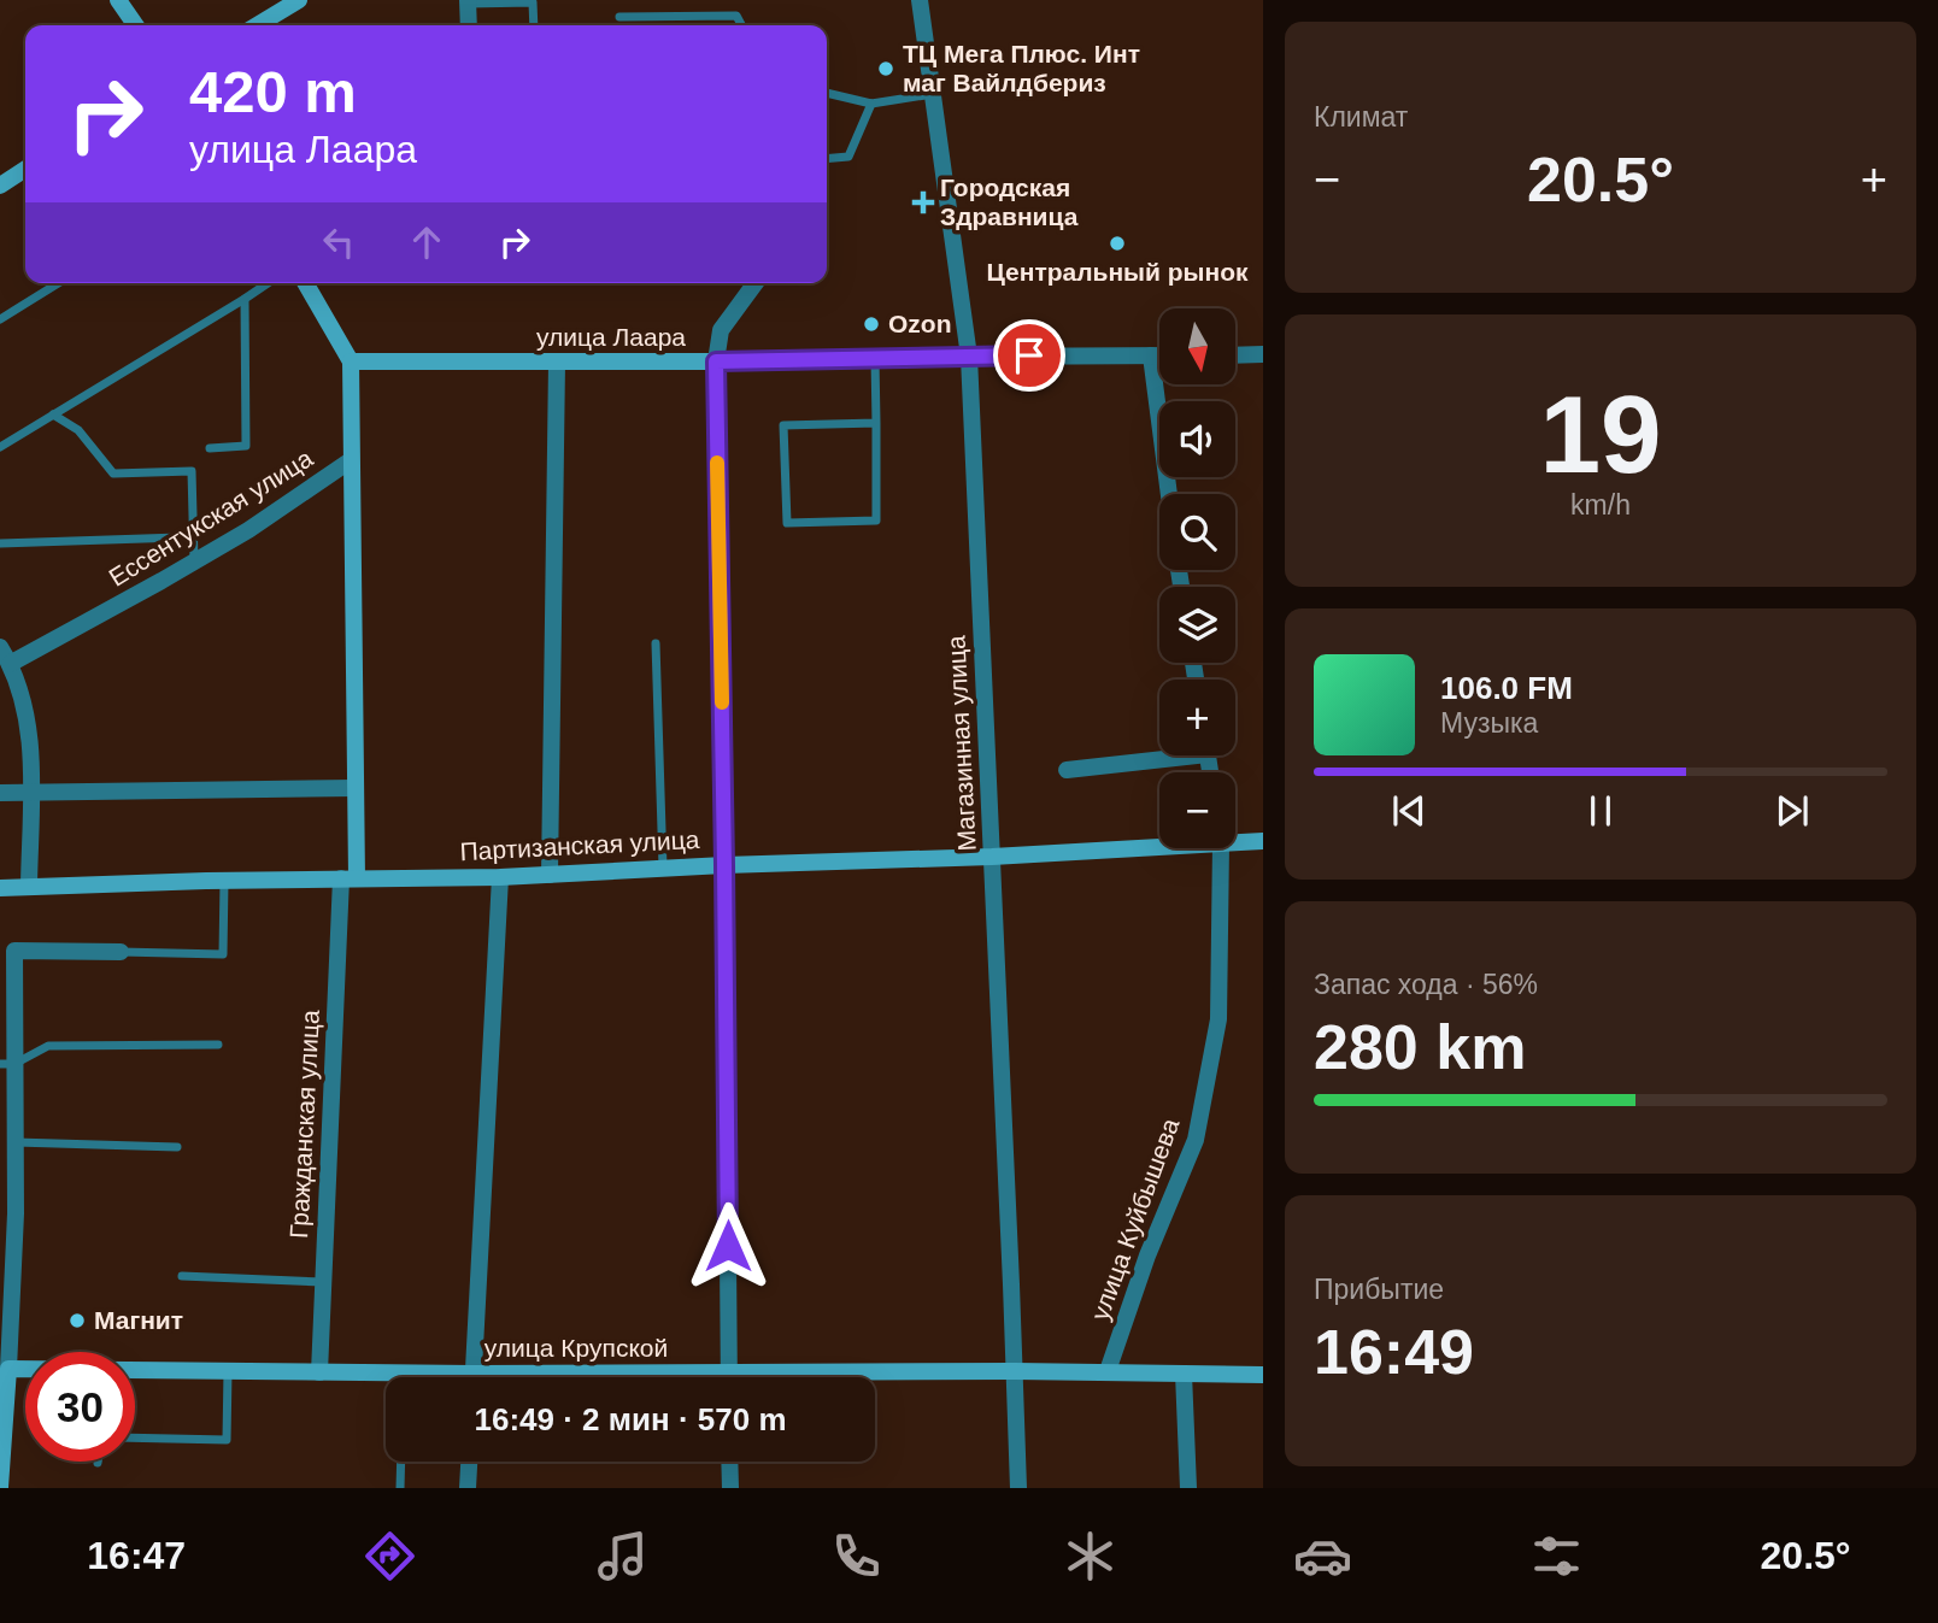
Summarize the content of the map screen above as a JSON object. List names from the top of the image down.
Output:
{
  "streets": {
    "street": [
      "улица Лаара",
      "Ессентукская улица",
      "Магазинная улица",
      "Партизанская улица",
      "Гражданская улица",
      "улица Куйбышева",
      "улица Крупской"
    ]
  },
  "crossings": [
    ["улица Лаара", "Ессентукская улица"],
    ["улица Лаара", "Магазинная улица"],
    ["Ессентукская улица", "Гражданская улица"],
    ["Магазинная улица", "Партизанская улица"],
    ["Магазинная улица", "улица Крупской"],
    ["Партизанская улица", "Гражданская улица"],
    ["Гражданская улица", "улица Крупской"],
    ["улица Куйбышева", "улица Крупской"]
  ],
  "places": {
    "other": [
      "ТЦ Мега Плюс. Инт маг Вайлдбериз",
      "Центральный рынок",
      "Ozon",
      "Магнит"
    ],
    "health": ["Городская Здравница"]
  },
  "north": "bottom",
  "page": {
    "tile": [
      "Климат",
      ["19", "km/h"],
      ["Запас хода · 56%", "280 km"],
      ["Прибытие", "16:49"]
    ],
    "turn": ["420 m", "улица Лаара"],
    "heat": ["−", "20.5°", "+"],
    "map_buttons": ["+", "−"],
    "song": ["106.0 FM", "Музыка"],
    "limit": "30",
    "trip": "16:49 · 2 мин · 570 m",
    "tabs": ["16:47", "20.5°"]
  }
}
